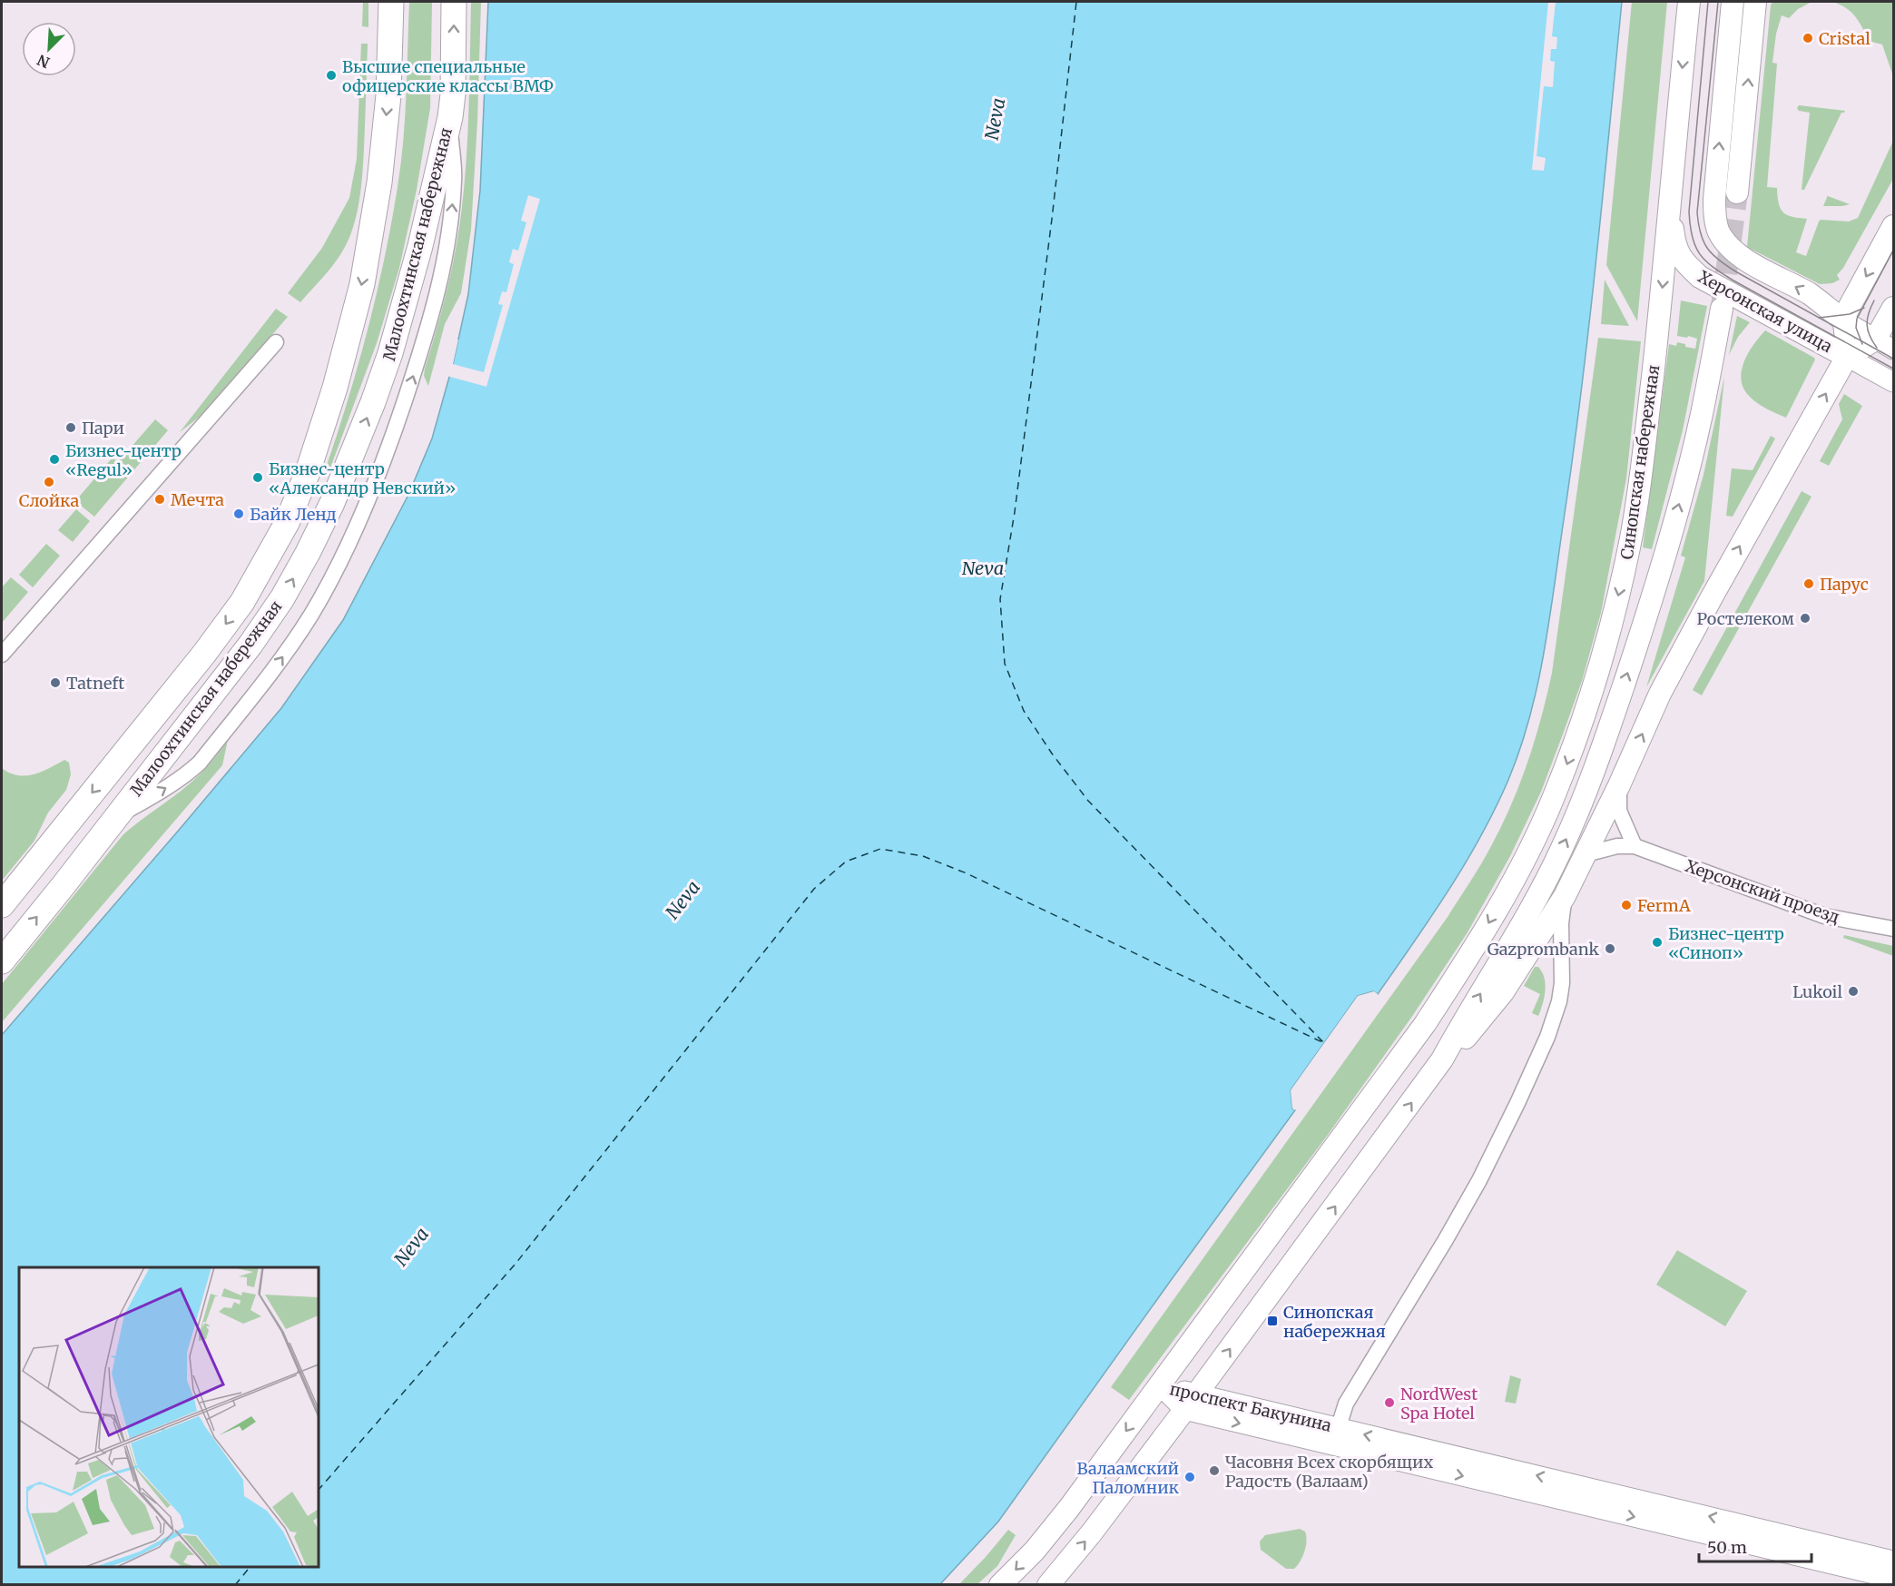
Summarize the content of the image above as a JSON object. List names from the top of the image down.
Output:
{
  "streets": {
    "main road": ["Малоохтинская набережная", "Херсонская улица", "Синопская набережная"],
    "street": ["Херсонский проезд", "проспект Бакунина"]
  },
  "crossings": [
    ["Херсонская улица", "Синопская набережная"],
    ["Синопская набережная", "проспект Бакунина"]
  ],
  "water": ["Neva"],
  "places": {
    "other": [
      "Cristal",
      "Высшие специальные офицерские классы ВМФ",
      "Пари",
      "Бизнес-центр «Regul»",
      "Бизнес-центр «Александр Невский»",
      "Слойка",
      "Мечта",
      "Байк Ленд",
      "Парус",
      "Ростелеком",
      "Tatneft",
      "FermA",
      "Бизнес-центр «Синоп»",
      "Gazprombank",
      "Lukoil",
      "NordWest Spa Hotel",
      "Часовня Всех скорбящих Радость (Валаам)",
      "Валаамский Паломник"
    ],
    "transit": ["Синопская набережная"]
  },
  "scale_bar": "50 m",
  "north": "bottom left"
}
